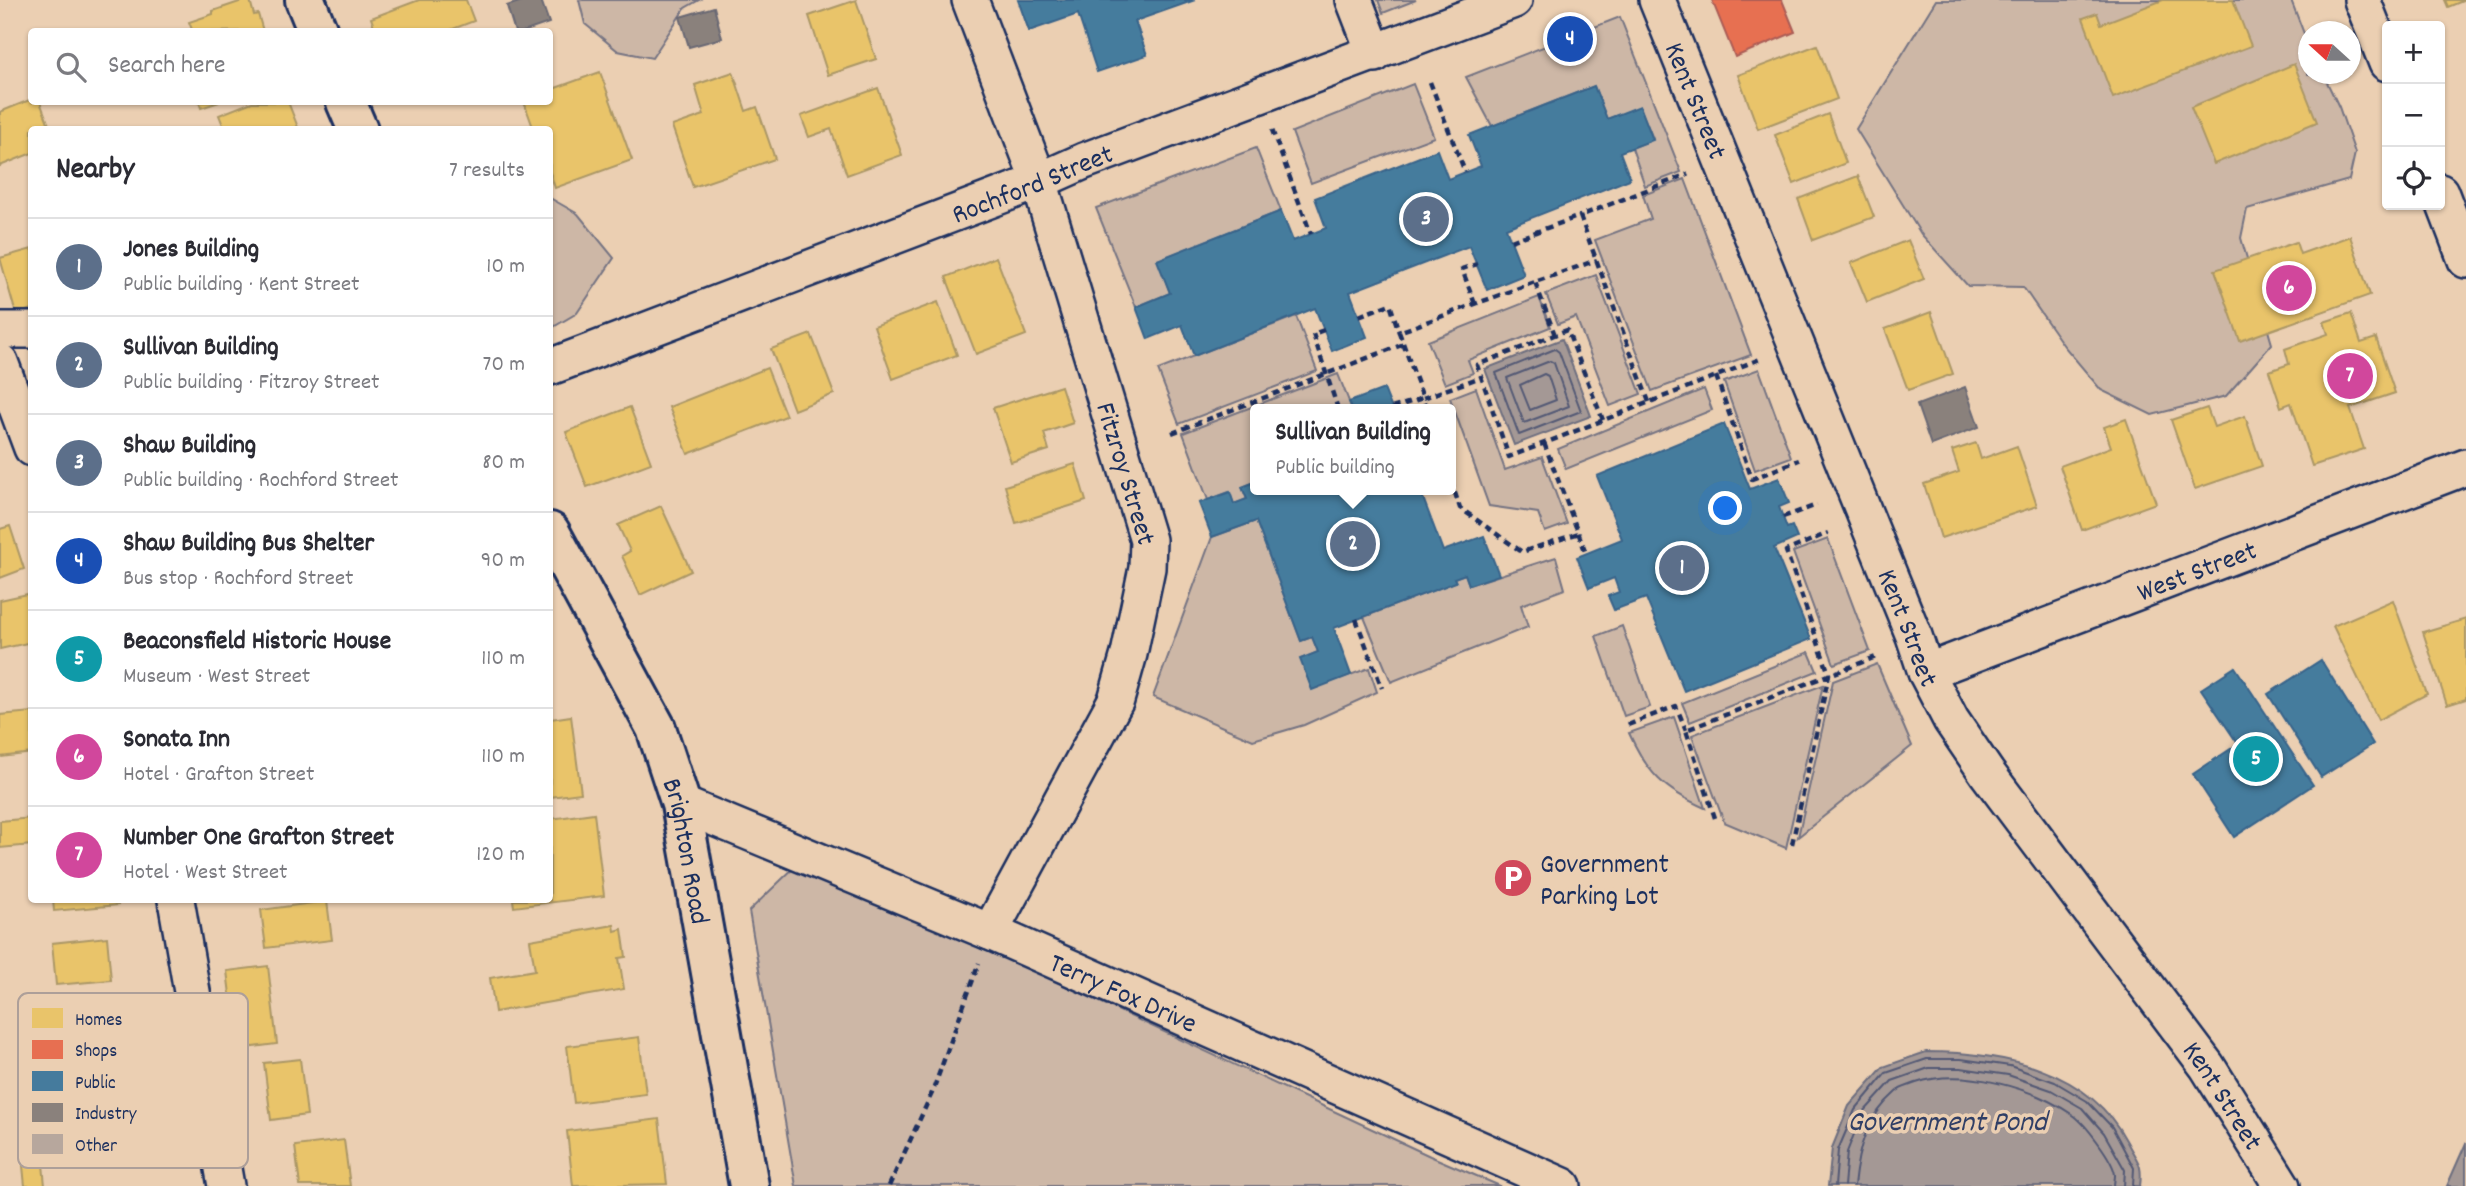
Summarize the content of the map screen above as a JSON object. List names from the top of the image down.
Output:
{
  "streets": {
    "main road": ["Brighton Road"],
    "street": [
      "Kent Street",
      "Rochford Street",
      "Fitzroy Street",
      "West Street",
      "Terry Fox Drive"
    ]
  },
  "crossings": [
    ["Kent Street", "West Street"],
    ["Rochford Street", "Fitzroy Street"],
    ["Fitzroy Street", "Terry Fox Drive"],
    ["Brighton Road", "Terry Fox Drive"]
  ],
  "water": ["Government Pond"],
  "places": {
    "parking": ["Government Parking Lot"]
  },
  "legend": [
    "Homes",
    "Shops",
    "Public",
    "Industry",
    "Other"
  ],
  "north": "left",
  "page": {
    "pins": [
      "4",
      "3",
      "6",
      "7",
      "2",
      "1",
      "5"
    ],
    "map_buttons": ["+", "−"],
    "search": "Search here",
    "heading": ["Nearby", "7 results"],
    "list": [
      {
        "mark": "1",
        "name": "Jones Building",
        "note": "Public building · Kent Street",
        "value": "10 m"
      },
      {
        "mark": "2",
        "name": "Sullivan Building",
        "note": "Public building · Fitzroy Street",
        "value": "70 m"
      },
      {
        "mark": "3",
        "name": "Shaw Building",
        "note": "Public building · Rochford Street",
        "value": "80 m"
      },
      {
        "mark": "4",
        "name": "Shaw Building Bus Shelter",
        "note": "Bus stop · Rochford Street",
        "value": "90 m"
      },
      {
        "mark": "5",
        "name": "Beaconsfield Historic House",
        "note": "Museum · West Street",
        "value": "110 m"
      },
      {
        "mark": "6",
        "name": "Sonata Inn",
        "note": "Hotel · Grafton Street",
        "value": "110 m"
      },
      {
        "mark": "7",
        "name": "Number One Grafton Street",
        "note": "Hotel · West Street",
        "value": "120 m"
      }
    ],
    "popup": ["Sullivan Building", "Public building"]
  }
}
